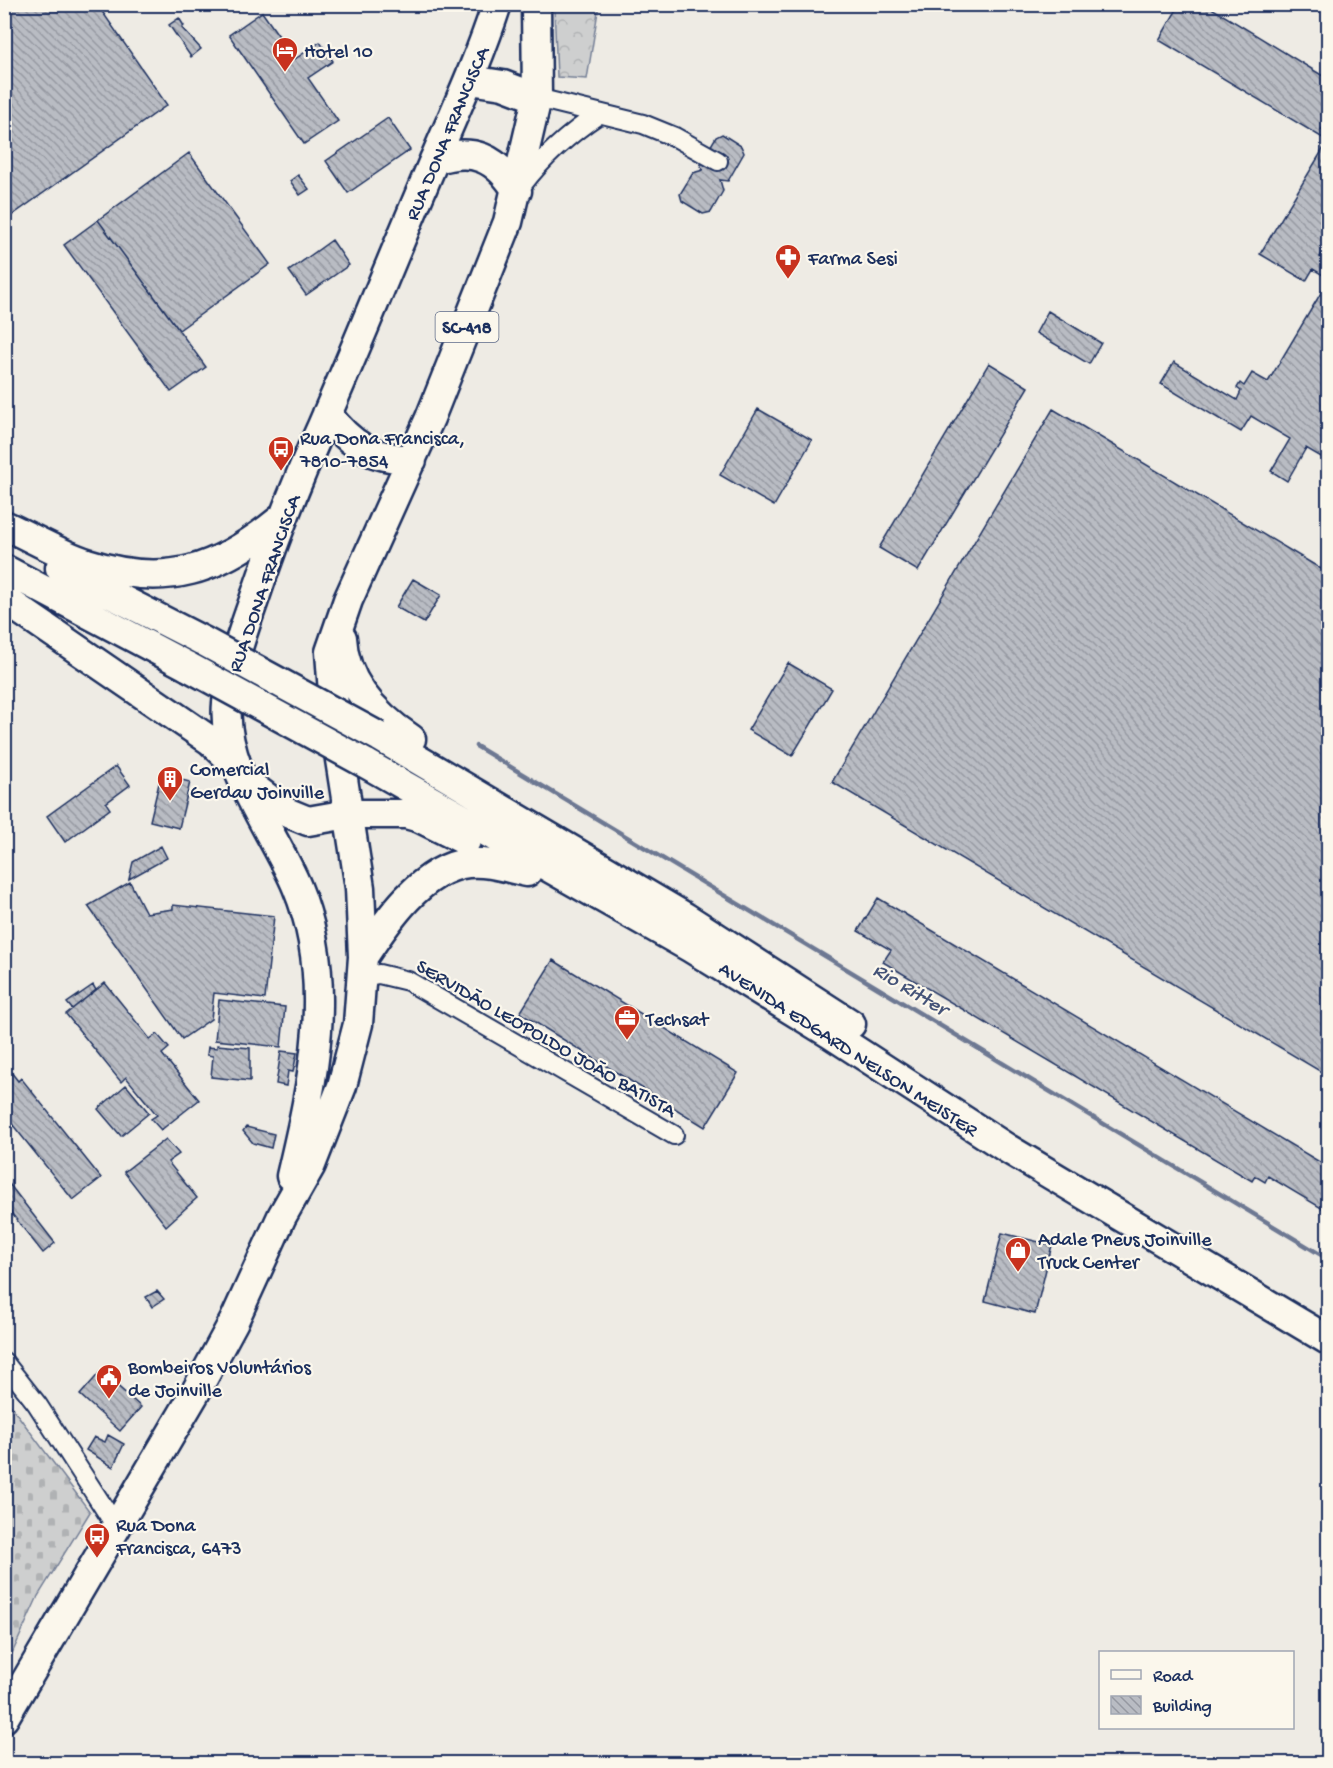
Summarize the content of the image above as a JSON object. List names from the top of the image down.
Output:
{
  "streets": {
    "main road": ["RUA DONA FRANCISCA", "SC-418", "AVENIDA EDGARD NELSON MEISTER"],
    "street": ["SERVIDÃO LEOPOLDO JOÃO BATISTA"]
  },
  "crossings": [
    ["RUA DONA FRANCISCA", "SERVIDÃO LEOPOLDO JOÃO BATISTA"]
  ],
  "water": ["Rio Ritter"],
  "places": {
    "hotel": ["Hotel 10"],
    "pharmacy": ["Farma Sesi"],
    "bus stop": ["Rua Dona Francisca, 7810-7854", "Rua Dona Francisca, 6473"],
    "building": ["Comercial Gerdau Joinville"],
    "office": ["Techsat"],
    "shop": ["Adale Pneus Joinville Truck Center"],
    "public building": ["Bombeiros Voluntários de Joinville"]
  },
  "legend": ["Road", "Building"]
}
